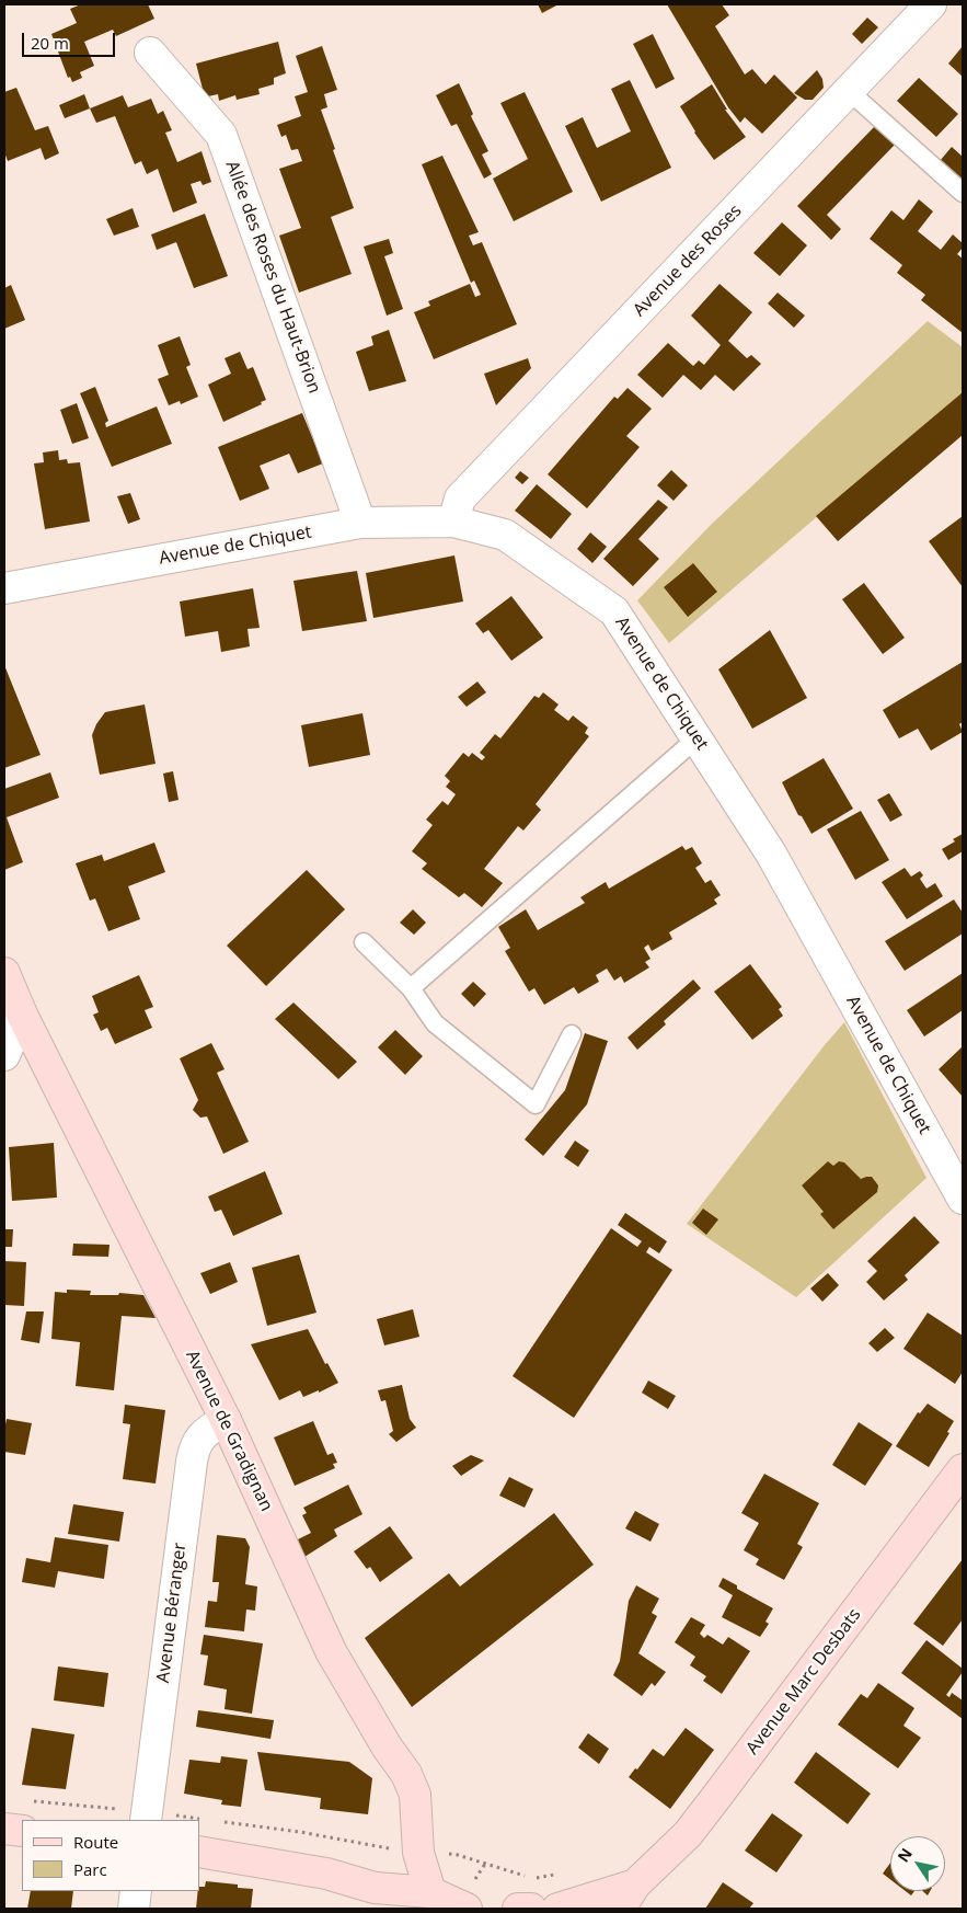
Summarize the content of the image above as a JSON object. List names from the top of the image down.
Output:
{
  "streets": {
    "street": [
      "Avenue des Roses",
      "Allée des Roses du Haut-Brion",
      "Avenue de Chiquet",
      "Avenue de Gradignan",
      "Avenue Béranger",
      "Avenue Marc Desbats"
    ]
  },
  "crossings": [
    ["Avenue des Roses", "Avenue de Chiquet"],
    ["Allée des Roses du Haut-Brion", "Avenue de Chiquet"],
    ["Avenue de Gradignan", "Avenue Béranger"]
  ],
  "legend": ["Route", "Parc"],
  "scale_bar": "20 m",
  "north": "top left"
}
